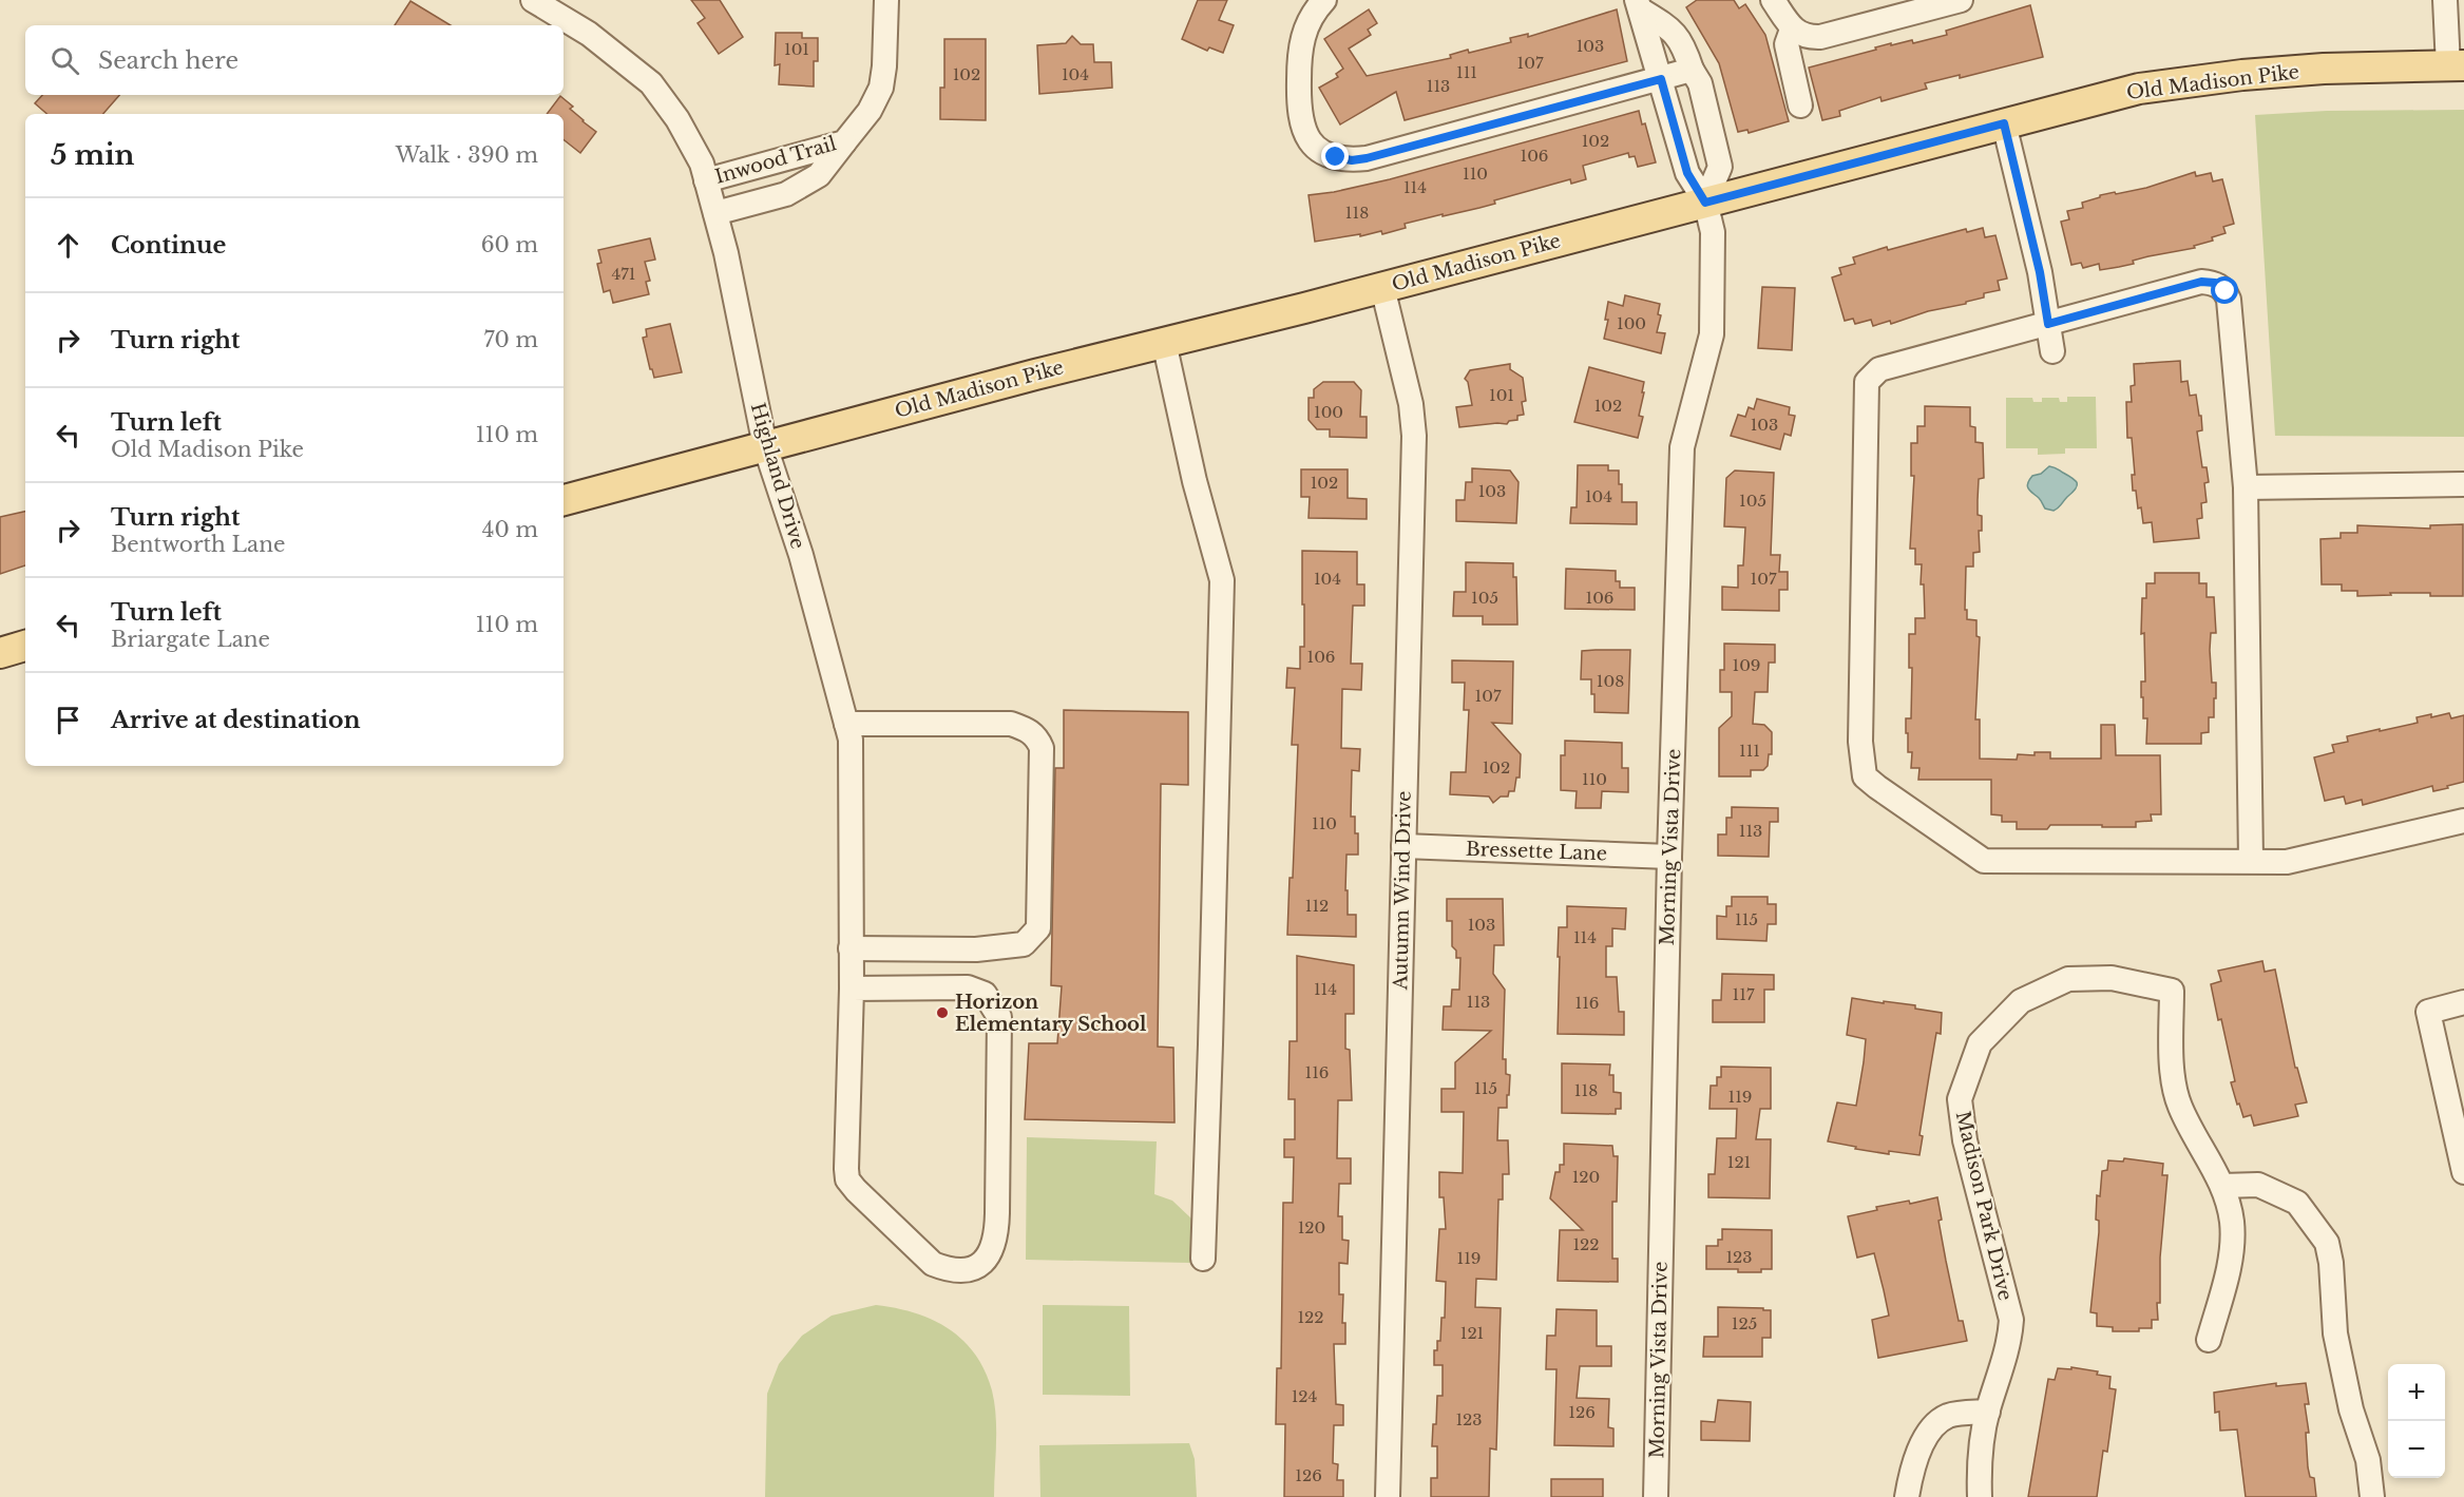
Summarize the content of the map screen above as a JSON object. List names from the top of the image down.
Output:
{
  "streets": {
    "main road": ["Old Madison Pike"],
    "street": [
      "Inwood Trail",
      "Highland Drive",
      "Morning Vista Drive",
      "Bressette Lane",
      "Autumn Wind Drive",
      "Madison Park Drive"
    ]
  },
  "crossings": [
    ["Old Madison Pike", "Highland Drive"],
    ["Old Madison Pike", "Morning Vista Drive"],
    ["Old Madison Pike", "Autumn Wind Drive"],
    ["Inwood Trail", "Highland Drive"],
    ["Morning Vista Drive", "Bressette Lane"],
    ["Bressette Lane", "Autumn Wind Drive"]
  ],
  "places": ["Horizon Elementary School"],
  "house_numbers": [
    "103",
    "101",
    "107",
    "111",
    "102",
    "104",
    "113",
    "102",
    "106",
    "110",
    "114",
    "118",
    "471",
    "100",
    "101",
    "102",
    "100",
    "103",
    "102",
    "103",
    "104",
    "105",
    "104",
    "107",
    "105",
    "106",
    "106",
    "109",
    "108",
    "107",
    "111",
    "102",
    "110",
    "110",
    "113",
    "112",
    "115",
    "103",
    "114",
    "114",
    "117",
    "113",
    "116",
    "116",
    "115",
    "118",
    "119",
    "121",
    "120",
    "120",
    "122",
    "123",
    "119",
    "122",
    "125",
    "121",
    "124",
    "126",
    "123",
    "126"
  ],
  "page": {
    "search": "Search here",
    "heading": ["5 min", "Walk · 390 m"],
    "list": [
      ["Continue", "60 m"],
      ["Turn right", "70 m"],
      ["Turn left", "Old Madison Pike", "110 m"],
      ["Turn right", "Bentworth Lane", "40 m"],
      ["Turn left", "Briargate Lane", "110 m"],
      "Arrive at destination"
    ],
    "map_buttons": ["+", "−"]
  }
}
